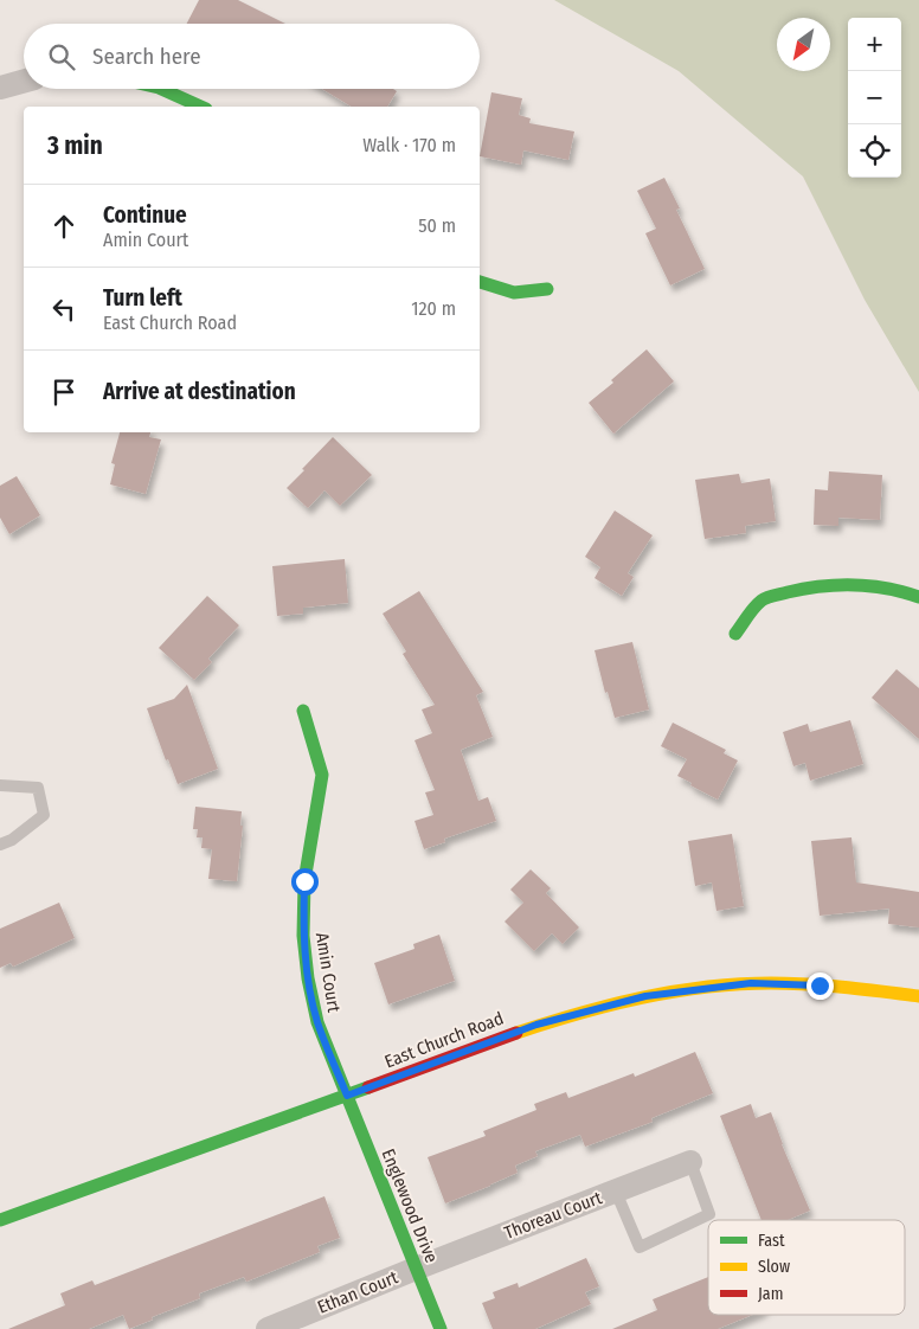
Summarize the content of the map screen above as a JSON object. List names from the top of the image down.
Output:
{
  "streets": {
    "street": [
      "Amin Court",
      "East Church Road",
      "Englewood Drive",
      "Thoreau Court",
      "Ethan Court"
    ]
  },
  "crossings": [
    ["Amin Court", "East Church Road"],
    ["Amin Court", "Englewood Drive"],
    ["East Church Road", "Englewood Drive"],
    ["Englewood Drive", "Thoreau Court"],
    ["Englewood Drive", "Ethan Court"],
    ["Thoreau Court", "Ethan Court"]
  ],
  "legend": ["Fast", "Slow", "Jam"],
  "north": "bottom left",
  "page": {
    "map_buttons": ["+", "−"],
    "search": "Search here",
    "heading": ["3 min", "Walk · 170 m"],
    "list": [
      ["Continue", "Amin Court", "50 m"],
      ["Turn left", "East Church Road", "120 m"],
      "Arrive at destination"
    ]
  }
}
